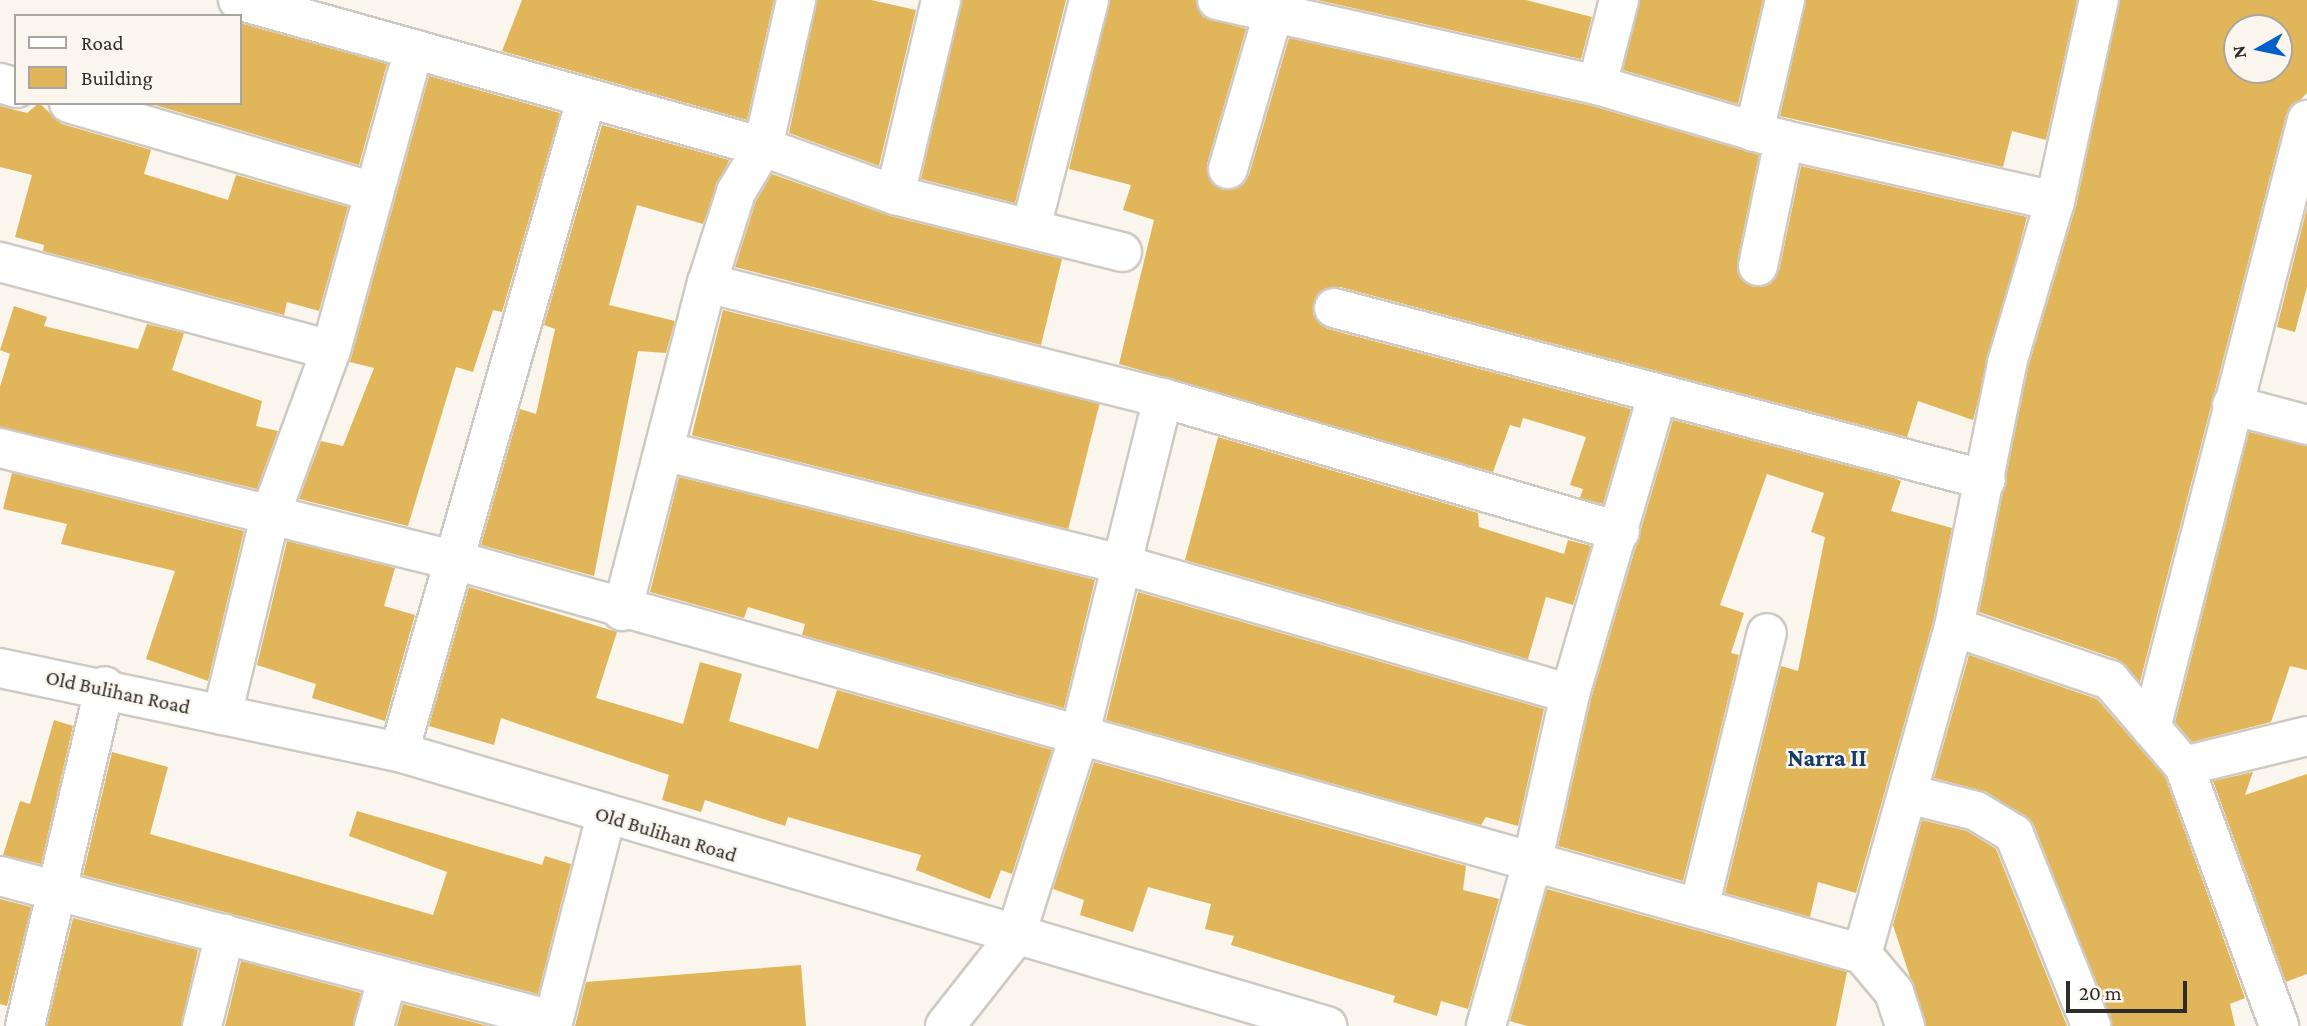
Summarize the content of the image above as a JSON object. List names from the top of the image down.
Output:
{
  "streets": {
    "street": ["Old Bulihan Road"]
  },
  "districts": ["Narra II"],
  "legend": ["Road", "Building"],
  "scale_bar": "20 m",
  "north": "left"
}
